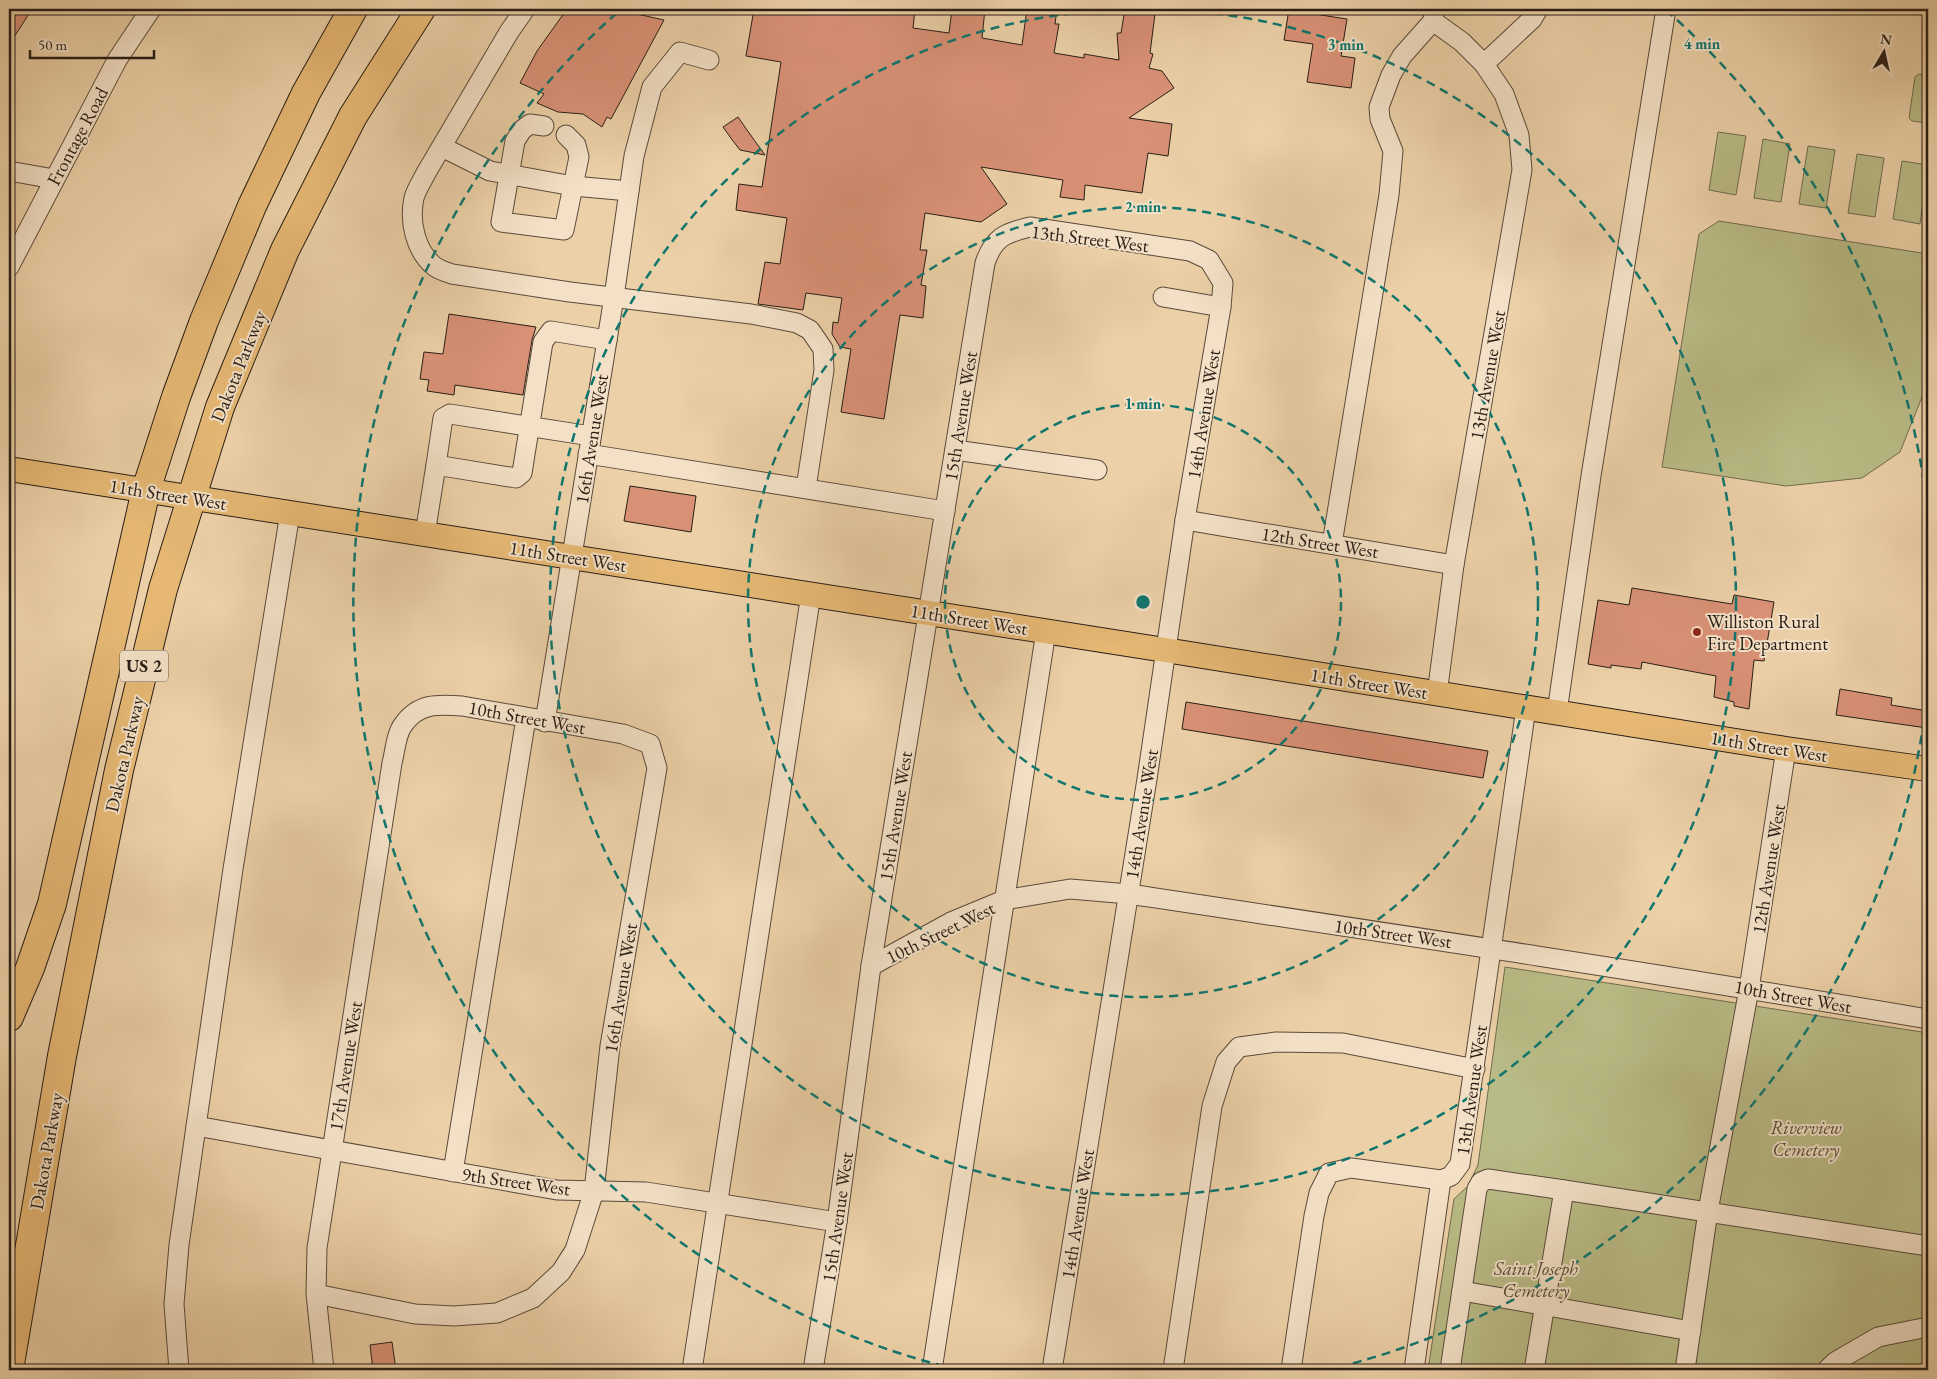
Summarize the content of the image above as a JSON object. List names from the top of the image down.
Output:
{
  "streets": {
    "highway": ["Dakota Parkway", "US 2"],
    "main road": ["11th Street West"],
    "street": [
      "Frontage Road",
      "13th Street West",
      "13th Avenue West",
      "14th Avenue West",
      "15th Avenue West",
      "16th Avenue West",
      "12th Street West",
      "10th Street West",
      "12th Avenue West",
      "17th Avenue West",
      "9th Street West"
    ]
  },
  "crossings": [
    ["13th Street West", "14th Avenue West"],
    ["13th Street West", "15th Avenue West"],
    ["Dakota Parkway", "11th Street West"],
    ["13th Avenue West", "11th Street West"],
    ["13th Avenue West", "12th Street West"],
    ["13th Avenue West", "10th Street West"],
    ["14th Avenue West", "11th Street West"],
    ["14th Avenue West", "12th Street West"],
    ["14th Avenue West", "10th Street West"],
    ["15th Avenue West", "11th Street West"],
    ["15th Avenue West", "10th Street West"],
    ["15th Avenue West", "9th Street West"],
    ["16th Avenue West", "11th Street West"],
    ["16th Avenue West", "10th Street West"],
    ["16th Avenue West", "17th Avenue West"],
    ["16th Avenue West", "9th Street West"],
    ["11th Street West", "12th Avenue West"],
    ["10th Street West", "12th Avenue West"],
    ["10th Street West", "17th Avenue West"],
    ["17th Avenue West", "9th Street West"]
  ],
  "parks": ["Riverview Cemetery", "Saint Joseph Cemetery"],
  "places": ["Williston Rural Fire Department"],
  "scale_bar": "50 m",
  "north": "top",
  "rings": [
    "4 min",
    "3 min",
    "2 min",
    "1 min"
  ]
}
